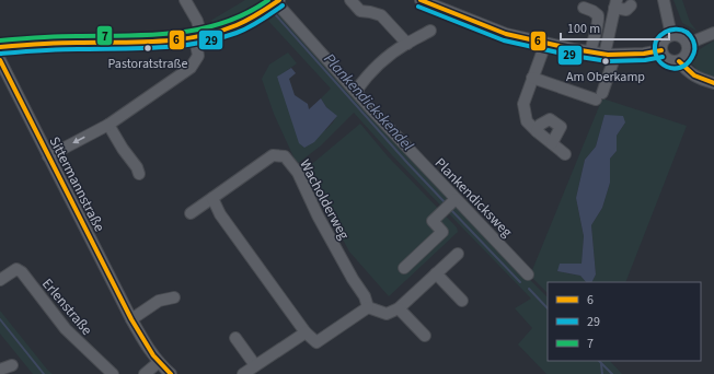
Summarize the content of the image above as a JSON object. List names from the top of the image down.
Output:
{
  "streets": {
    "street": [
      "Sittermannstraße",
      "Plankendicksweg",
      "Wacholderweg",
      "Erlenstraße"
    ]
  },
  "water": ["Plankendickskendel"],
  "places": ["Pastoratstraße", "Am Oberkamp"],
  "lines": ["transit line 6", "transit line 7", "transit line 29"],
  "legend": ["6", "29", "7"],
  "scale_bar": "100 m"
}
